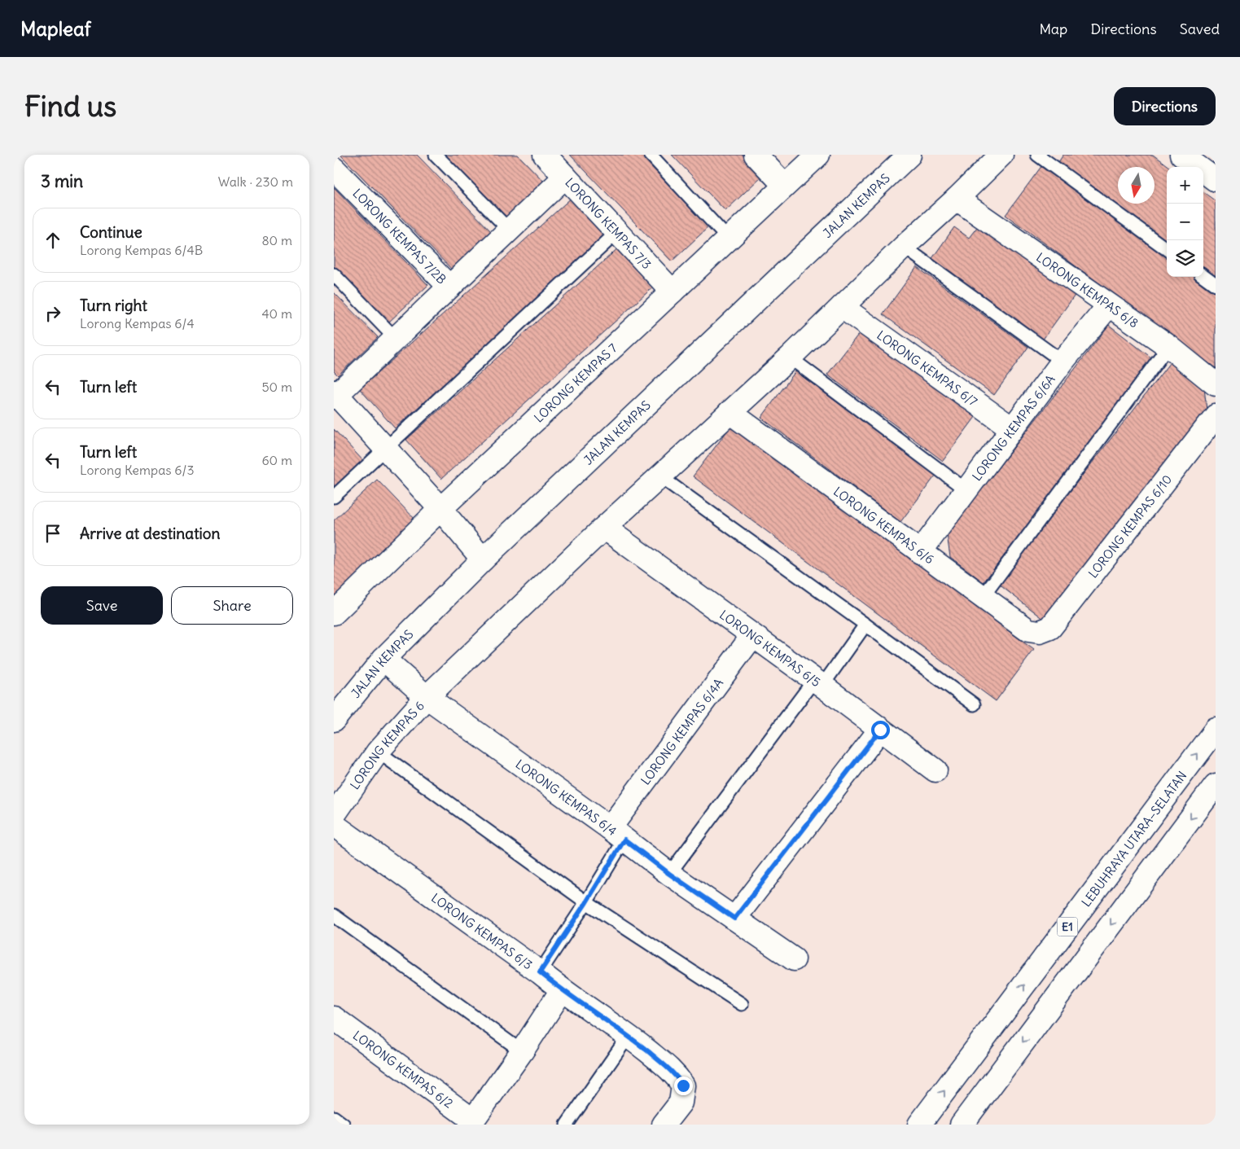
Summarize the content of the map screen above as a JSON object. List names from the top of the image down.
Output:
{
  "streets": {
    "main road": [
      "JALAN KEMPAS",
      "LORONG KEMPAS 7/3",
      "LORONG KEMPAS 7/2B",
      "LORONG KEMPAS 6/8",
      "LORONG KEMPAS 6/7",
      "LORONG KEMPAS 7",
      "LORONG KEMPAS 6/6A",
      "LORONG KEMPAS 6/6",
      "LORONG KEMPAS 6/10",
      "LORONG KEMPAS 6/5",
      "LORONG KEMPAS 6/4A",
      "LORONG KEMPAS 6",
      "LORONG KEMPAS 6/4",
      "LEBUHRAYA UTARA–SELATAN",
      "E1",
      "LORONG KEMPAS 6/3",
      "LORONG KEMPAS 6/2"
    ]
  },
  "crossings": [
    ["JALAN KEMPAS", "LORONG KEMPAS 6/4"],
    ["LORONG KEMPAS 7/3", "LORONG KEMPAS 7"],
    ["LORONG KEMPAS 6/8", "LORONG KEMPAS 6/6A"],
    ["LORONG KEMPAS 6/8", "LORONG KEMPAS 6"],
    ["LORONG KEMPAS 6/7", "LORONG KEMPAS 6/6A"],
    ["LORONG KEMPAS 6/7", "LORONG KEMPAS 6"],
    ["LORONG KEMPAS 6/6A", "LORONG KEMPAS 6/6"],
    ["LORONG KEMPAS 6/6", "LORONG KEMPAS 6/10"],
    ["LORONG KEMPAS 6/6", "LORONG KEMPAS 6"],
    ["LORONG KEMPAS 6/5", "LORONG KEMPAS 6/4A"],
    ["LORONG KEMPAS 6/5", "LORONG KEMPAS 6"],
    ["LORONG KEMPAS 6/4A", "LORONG KEMPAS 6/4"],
    ["LORONG KEMPAS 6", "LORONG KEMPAS 6/4"]
  ],
  "north": "bottom",
  "page": {
    "header": "Mapleaf",
    "nav": ["Map", "Directions", "Saved"],
    "buttons": [
      "Directions",
      ["Save", "Share"]
    ],
    "title": "Find us",
    "heading": ["3 min", "Walk · 230 m"],
    "map_buttons": ["+", "−"],
    "list": [
      ["Continue", "Lorong Kempas 6/4B", "80 m"],
      ["Turn right", "Lorong Kempas 6/4", "40 m"],
      ["Turn left", "50 m"],
      ["Turn left", "Lorong Kempas 6/3", "60 m"],
      "Arrive at destination"
    ]
  }
}
